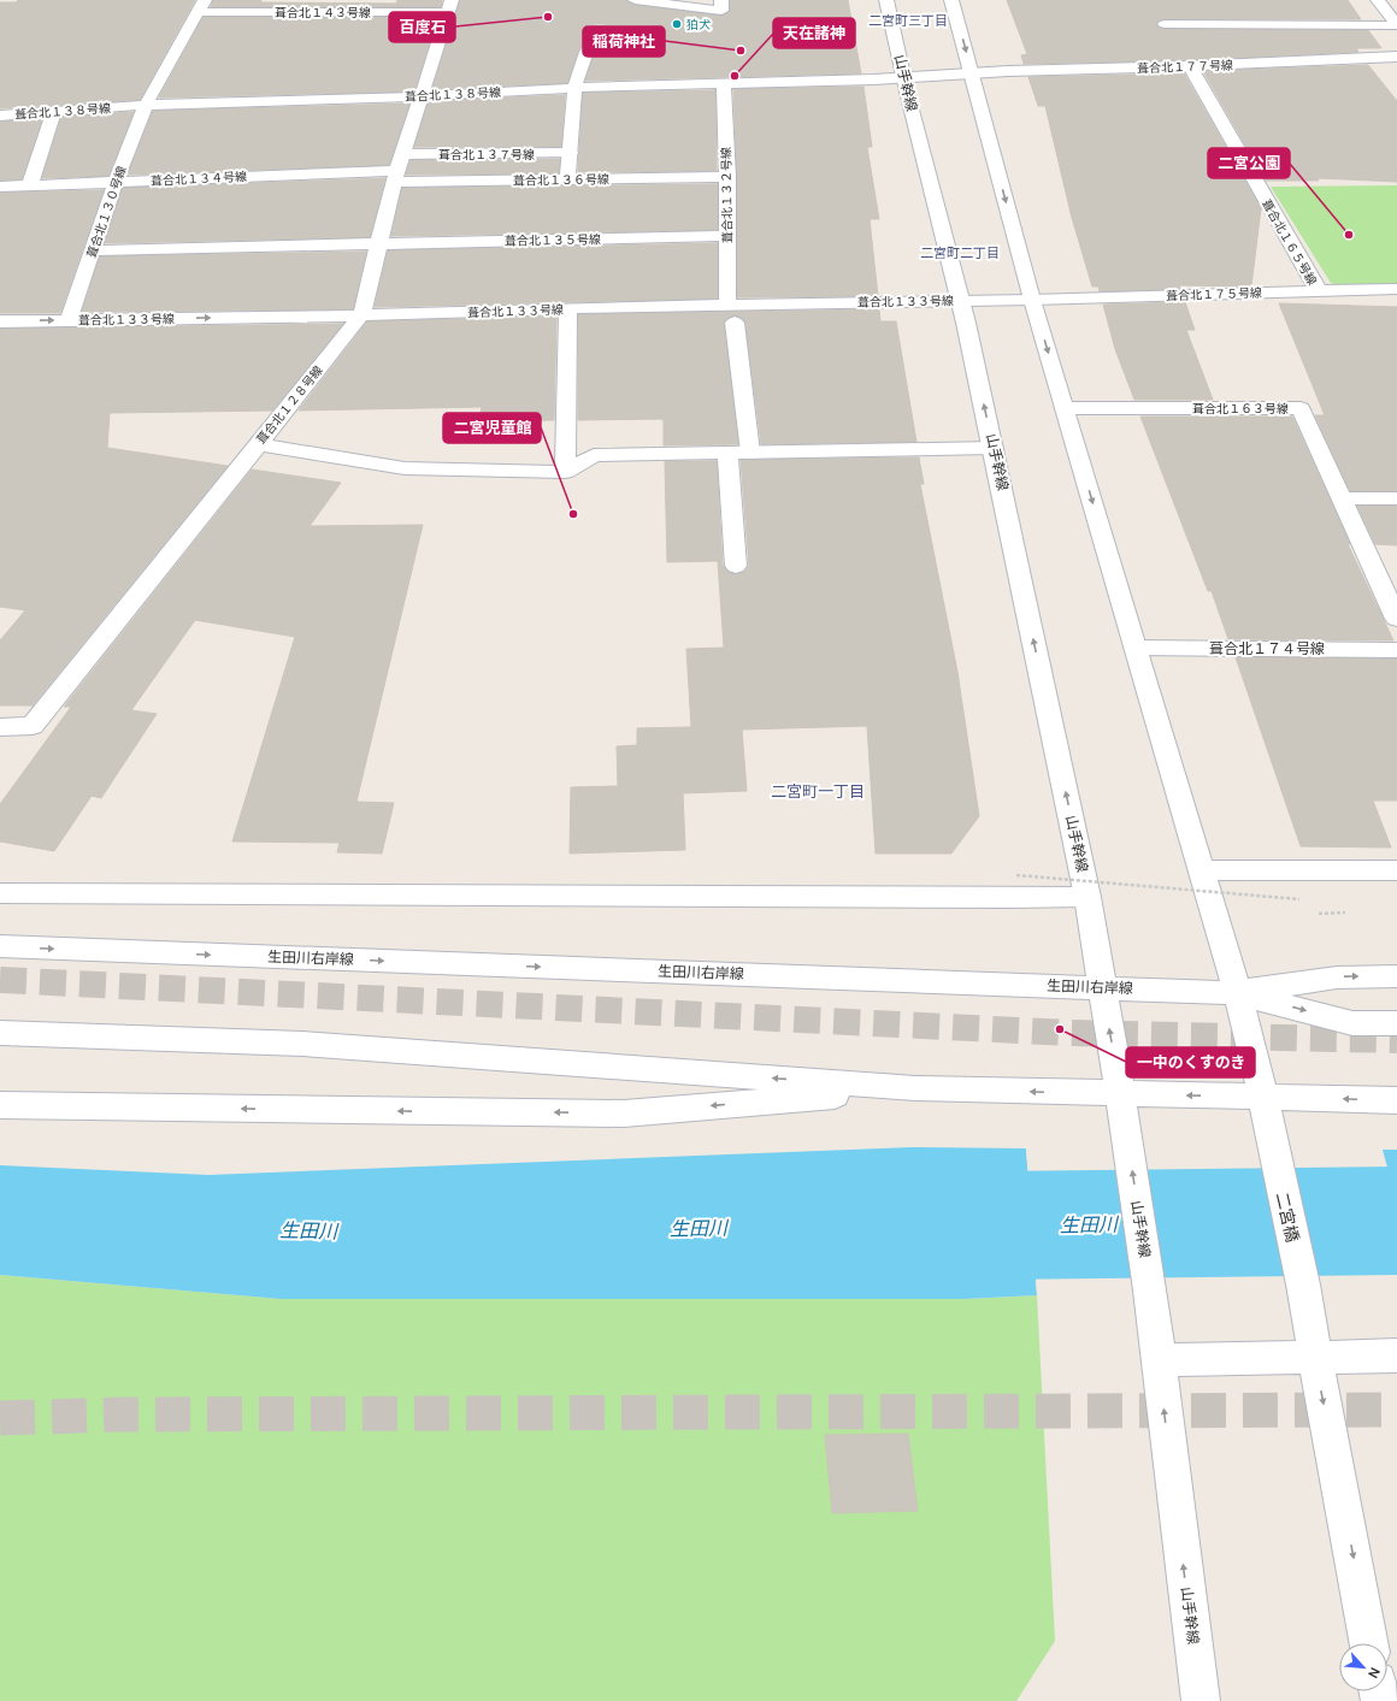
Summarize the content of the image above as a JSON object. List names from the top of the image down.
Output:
{
  "streets": {
    "street": [
      "葺合北１４３号線",
      "葺合北１７７号線",
      "山手幹線",
      "葺合北１３８号線",
      "葺合北１３７号線",
      "葺合北１３４号線",
      "葺合北１３６号線",
      "葺合北１３２号線",
      "葺合北１３０号線",
      "葺合北１３５号線",
      "葺合北１６５号線",
      "葺合北１７５号線",
      "葺合北１３３号線",
      "葺合北１２８号線",
      "葺合北１６３号線",
      "葺合北１７４号線",
      "生田川右岸線",
      "二宮橋"
    ]
  },
  "crossings": [
    ["葺合北１４３号線", "葺合北１３０号線"],
    ["葺合北１４３号線", "葺合北１２８号線"],
    ["葺合北１７７号線", "山手幹線"],
    ["葺合北１７７号線", "葺合北１３８号線"],
    ["葺合北１７７号線", "葺合北１６５号線"],
    ["山手幹線", "葺合北１３８号線"],
    ["山手幹線", "葺合北１３３号線"],
    ["山手幹線", "生田川右岸線"],
    ["葺合北１３８号線", "葺合北１３２号線"],
    ["葺合北１３８号線", "葺合北１３０号線"],
    ["葺合北１３８号線", "葺合北１２８号線"],
    ["葺合北１３７号線", "葺合北１３４号線"],
    ["葺合北１３７号線", "葺合北１３６号線"],
    ["葺合北１３７号線", "葺合北１２８号線"],
    ["葺合北１３４号線", "葺合北１３６号線"],
    ["葺合北１３４号線", "葺合北１３０号線"],
    ["葺合北１３４号線", "葺合北１２８号線"],
    ["葺合北１３６号線", "葺合北１３２号線"],
    ["葺合北１３６号線", "葺合北１２８号線"],
    ["葺合北１３２号線", "葺合北１３５号線"],
    ["葺合北１３２号線", "葺合北１３３号線"],
    ["葺合北１３０号線", "葺合北１３５号線"],
    ["葺合北１３０号線", "葺合北１３３号線"],
    ["葺合北１３５号線", "葺合北１２８号線"],
    ["葺合北１６５号線", "葺合北１７５号線"],
    ["葺合北１７５号線", "葺合北１３３号線"],
    ["葺合北１３３号線", "葺合北１２８号線"]
  ],
  "one_way": ["葺合北１３３号線"],
  "districts": ["二宮町三丁目", "二宮町二丁目", "二宮町一丁目"],
  "water": ["生田川"],
  "places": [
    "百度石",
    "狛犬",
    "稲荷神社",
    "天在諸神",
    "二宮公園",
    "二宮児童館",
    "一中のくすのき"
  ],
  "north": "bottom right"
}
